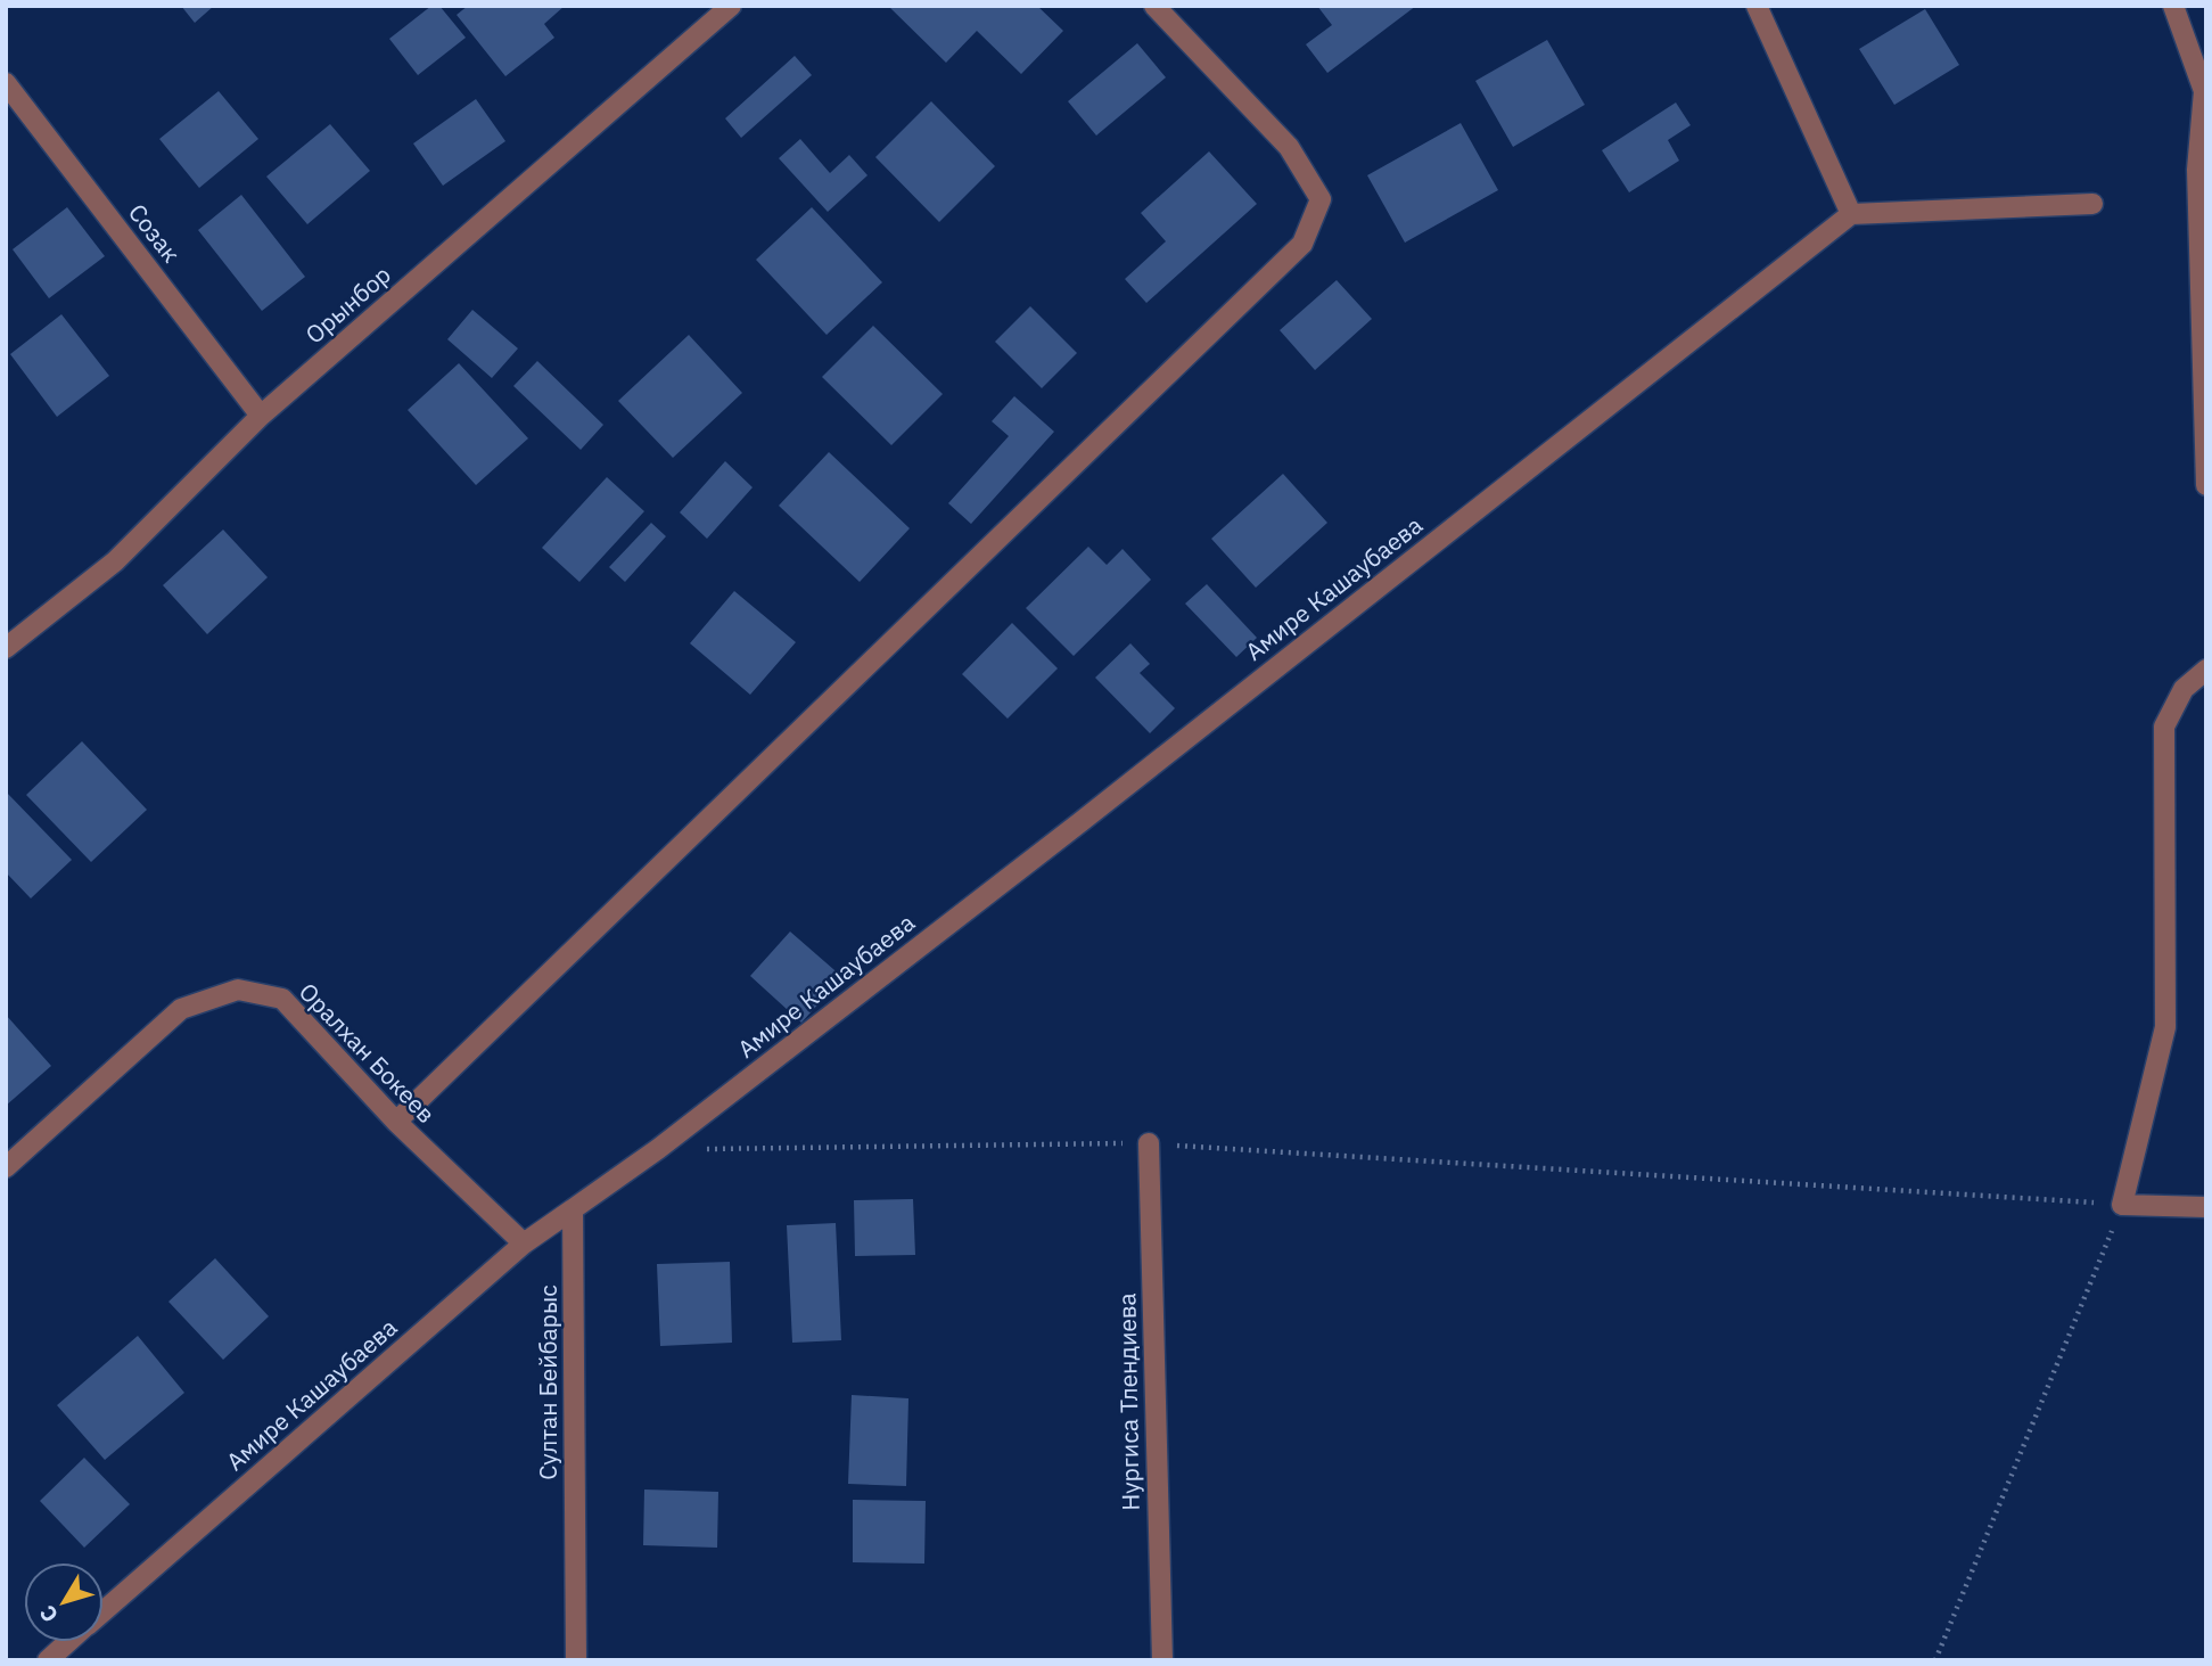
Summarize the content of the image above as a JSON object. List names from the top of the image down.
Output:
{
  "streets": {
    "street": [
      "Созак",
      "Орынбор",
      "Амире Кашаубаева",
      "Оралхан Бокеев",
      "Султан Бейбарыс",
      "Нургиса Тлендиева"
    ]
  },
  "crossings": [
    ["Созак", "Орынбор"],
    ["Амире Кашаубаева", "Оралхан Бокеев"],
    ["Амире Кашаубаева", "Султан Бейбарыс"]
  ],
  "north": "bottom left"
}
